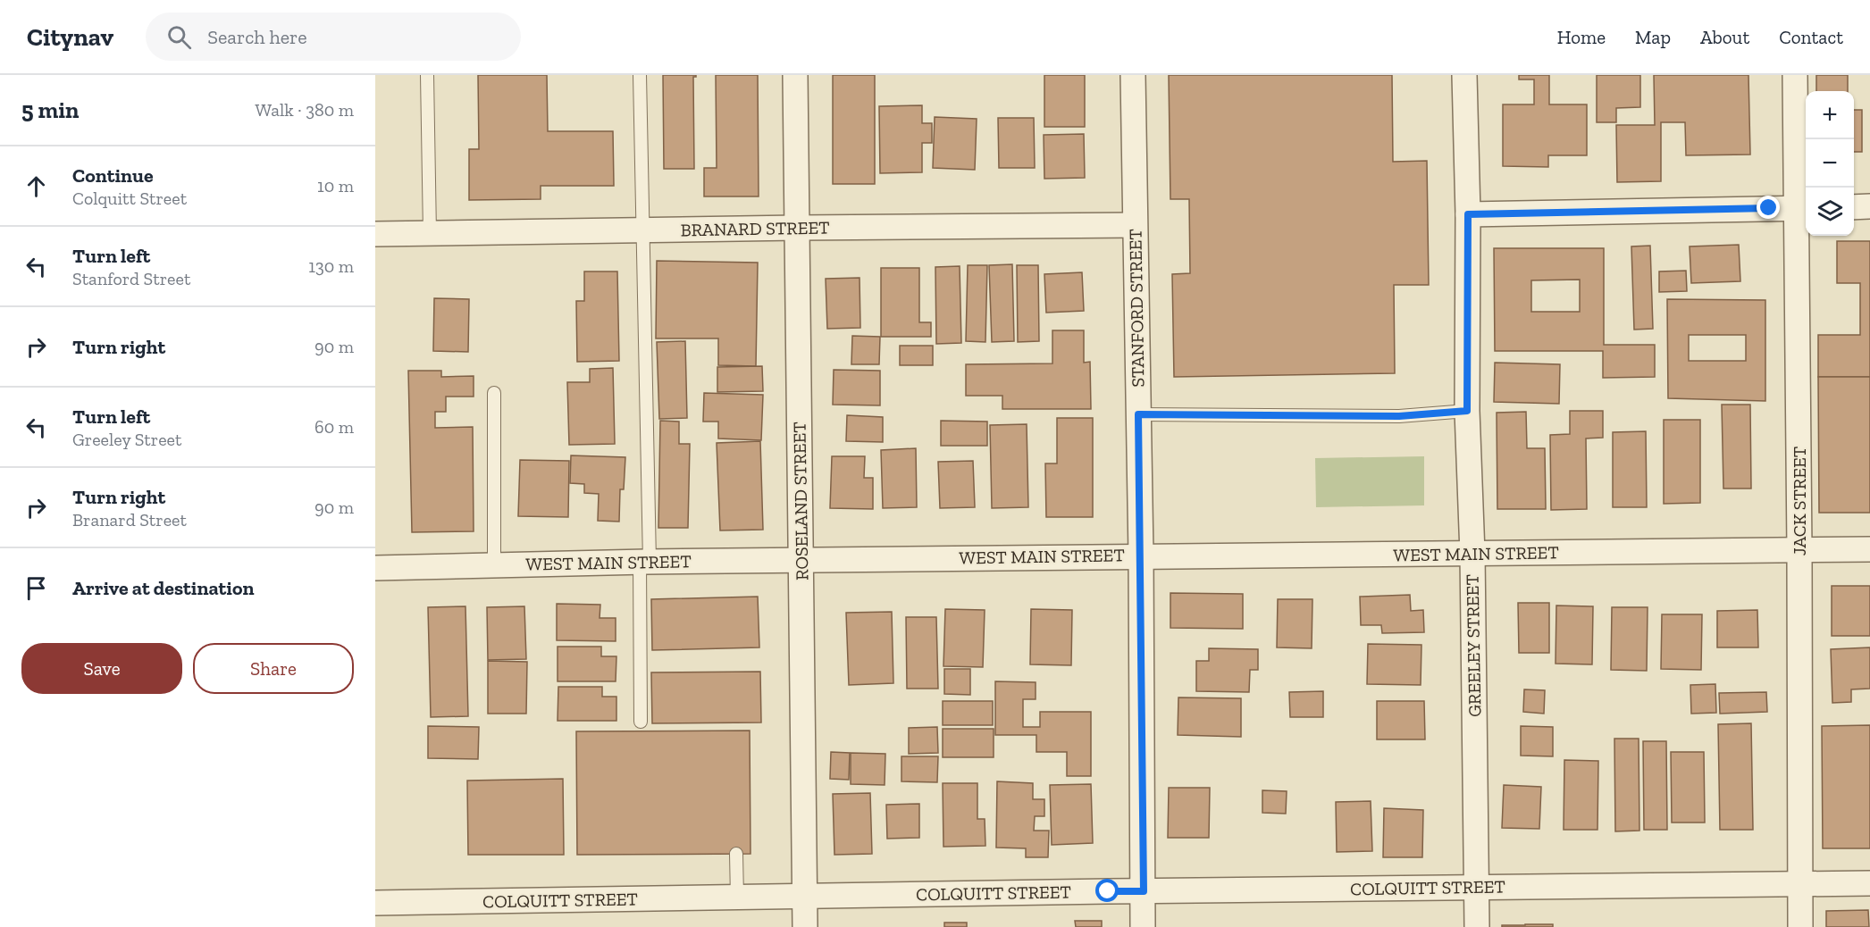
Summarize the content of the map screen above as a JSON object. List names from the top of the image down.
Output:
{
  "streets": {
    "street": [
      "BRANARD STREET",
      "STANFORD STREET",
      "ROSELAND STREET",
      "JACK STREET",
      "WEST MAIN STREET",
      "GREELEY STREET",
      "COLQUITT STREET"
    ]
  },
  "crossings": [
    ["BRANARD STREET", "STANFORD STREET"],
    ["BRANARD STREET", "ROSELAND STREET"],
    ["STANFORD STREET", "WEST MAIN STREET"],
    ["STANFORD STREET", "COLQUITT STREET"],
    ["ROSELAND STREET", "WEST MAIN STREET"],
    ["ROSELAND STREET", "COLQUITT STREET"],
    ["JACK STREET", "WEST MAIN STREET"],
    ["JACK STREET", "COLQUITT STREET"],
    ["WEST MAIN STREET", "GREELEY STREET"],
    ["GREELEY STREET", "COLQUITT STREET"]
  ],
  "page": {
    "header": "Citynav",
    "search": "Search here",
    "nav": [
      "Home",
      "Map",
      "About",
      "Contact"
    ],
    "heading": ["5 min", "Walk · 380 m"],
    "map_buttons": ["+", "−"],
    "list": [
      ["Continue", "Colquitt Street", "10 m"],
      ["Turn left", "Stanford Street", "130 m"],
      ["Turn right", "90 m"],
      ["Turn left", "Greeley Street", "60 m"],
      ["Turn right", "Branard Street", "90 m"],
      "Arrive at destination"
    ],
    "buttons": ["Save", "Share"]
  }
}
